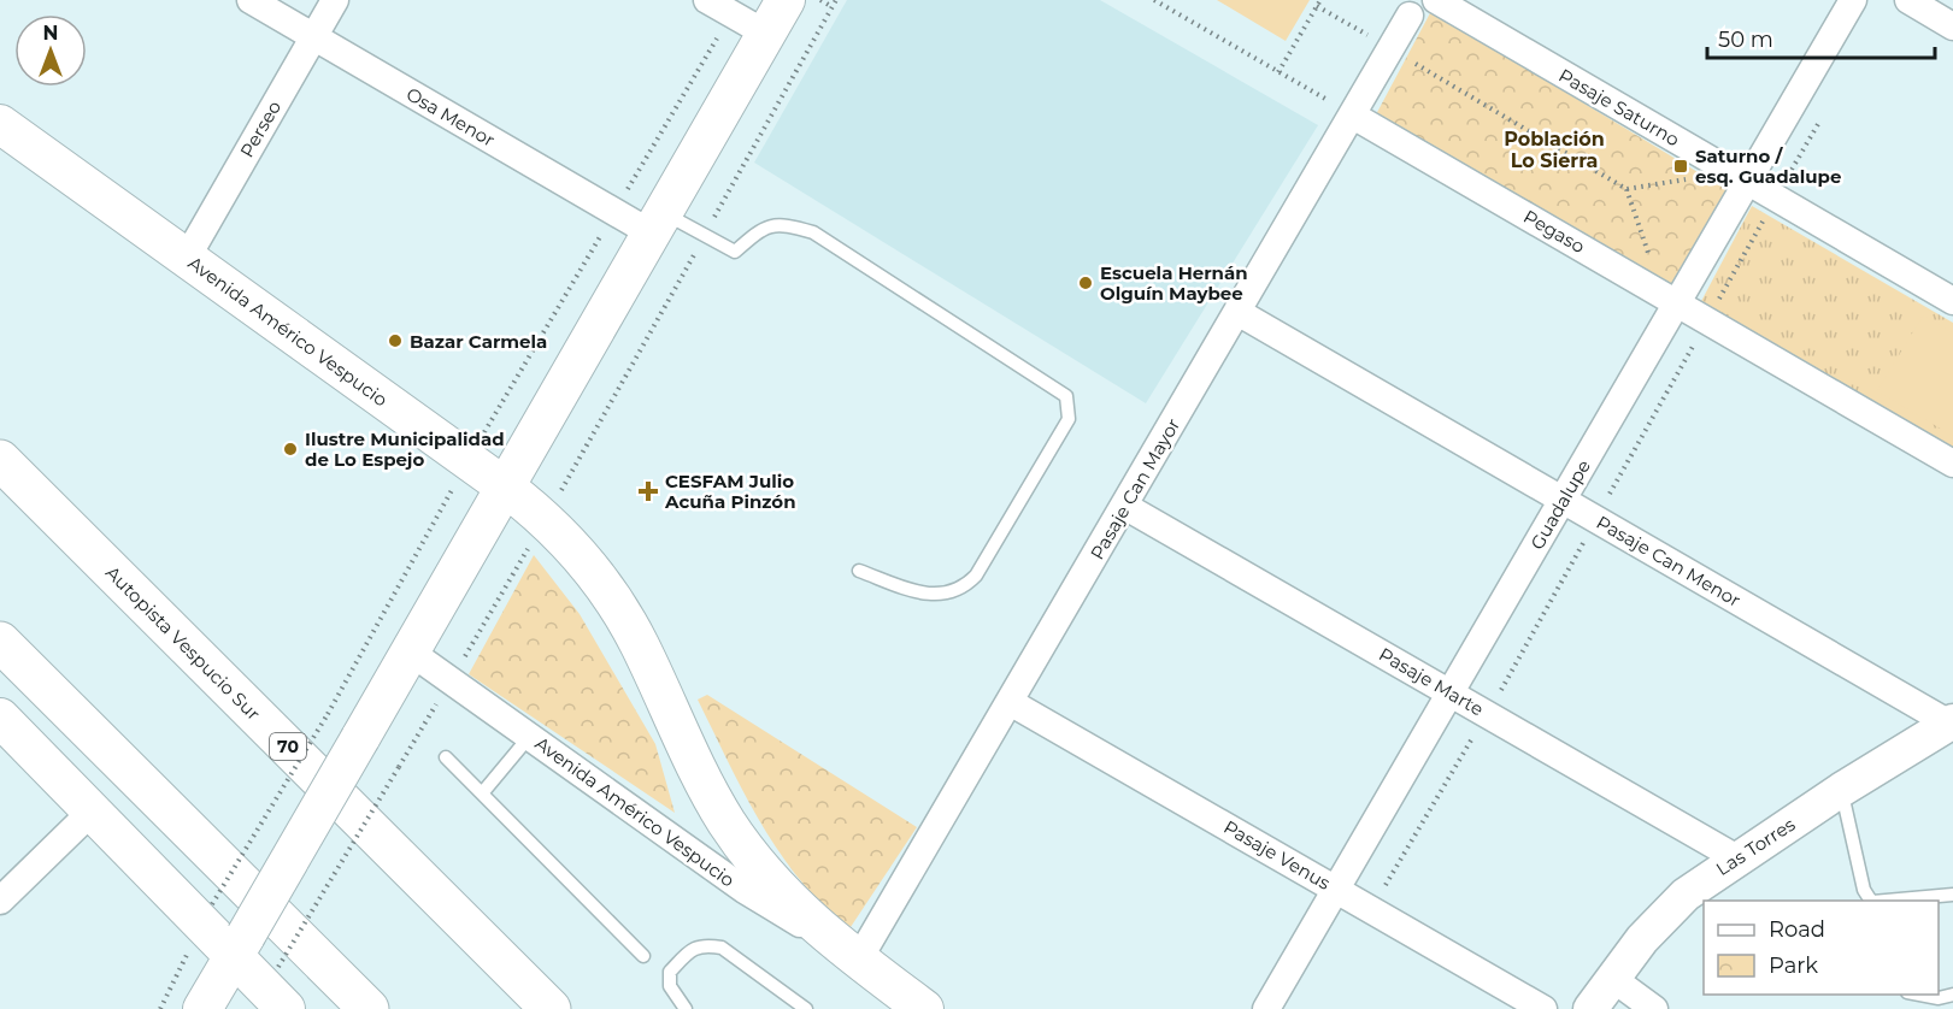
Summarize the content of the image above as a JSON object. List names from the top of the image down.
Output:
{
  "streets": {
    "highway": ["Autopista Vespucio Sur", "70"],
    "main road": ["Avenida Américo Vespucio"],
    "street": [
      "Pasaje Saturno",
      "Osa Menor",
      "Perseo",
      "Pegaso",
      "Pasaje Can Mayor",
      "Guadalupe",
      "Pasaje Can Menor",
      "Pasaje Marte",
      "Las Torres",
      "Pasaje Venus"
    ]
  },
  "crossings": [
    ["Pasaje Saturno", "Guadalupe"],
    ["Osa Menor", "Perseo"],
    ["Perseo", "Avenida Américo Vespucio"],
    ["Pegaso", "Pasaje Can Mayor"],
    ["Pegaso", "Guadalupe"],
    ["Avenida Américo Vespucio", "Pasaje Can Mayor"],
    ["Pasaje Can Mayor", "Pasaje Can Menor"],
    ["Pasaje Can Mayor", "Pasaje Marte"],
    ["Pasaje Can Mayor", "Pasaje Venus"],
    ["Guadalupe", "Pasaje Can Menor"],
    ["Guadalupe", "Pasaje Marte"],
    ["Guadalupe", "Pasaje Venus"],
    ["Pasaje Can Menor", "Las Torres"],
    ["Pasaje Marte", "Las Torres"]
  ],
  "districts": ["Población Lo Sierra"],
  "places": {
    "transit": ["Saturno / esq. Guadalupe"],
    "other": ["Escuela Hernán Olguín Maybee", "Bazar Carmela", "Ilustre Municipalidad de Lo Espejo"],
    "health": ["CESFAM Julio Acuña Pinzón"]
  },
  "legend": ["Road", "Park"],
  "scale_bar": "50 m",
  "north": "top"
}
